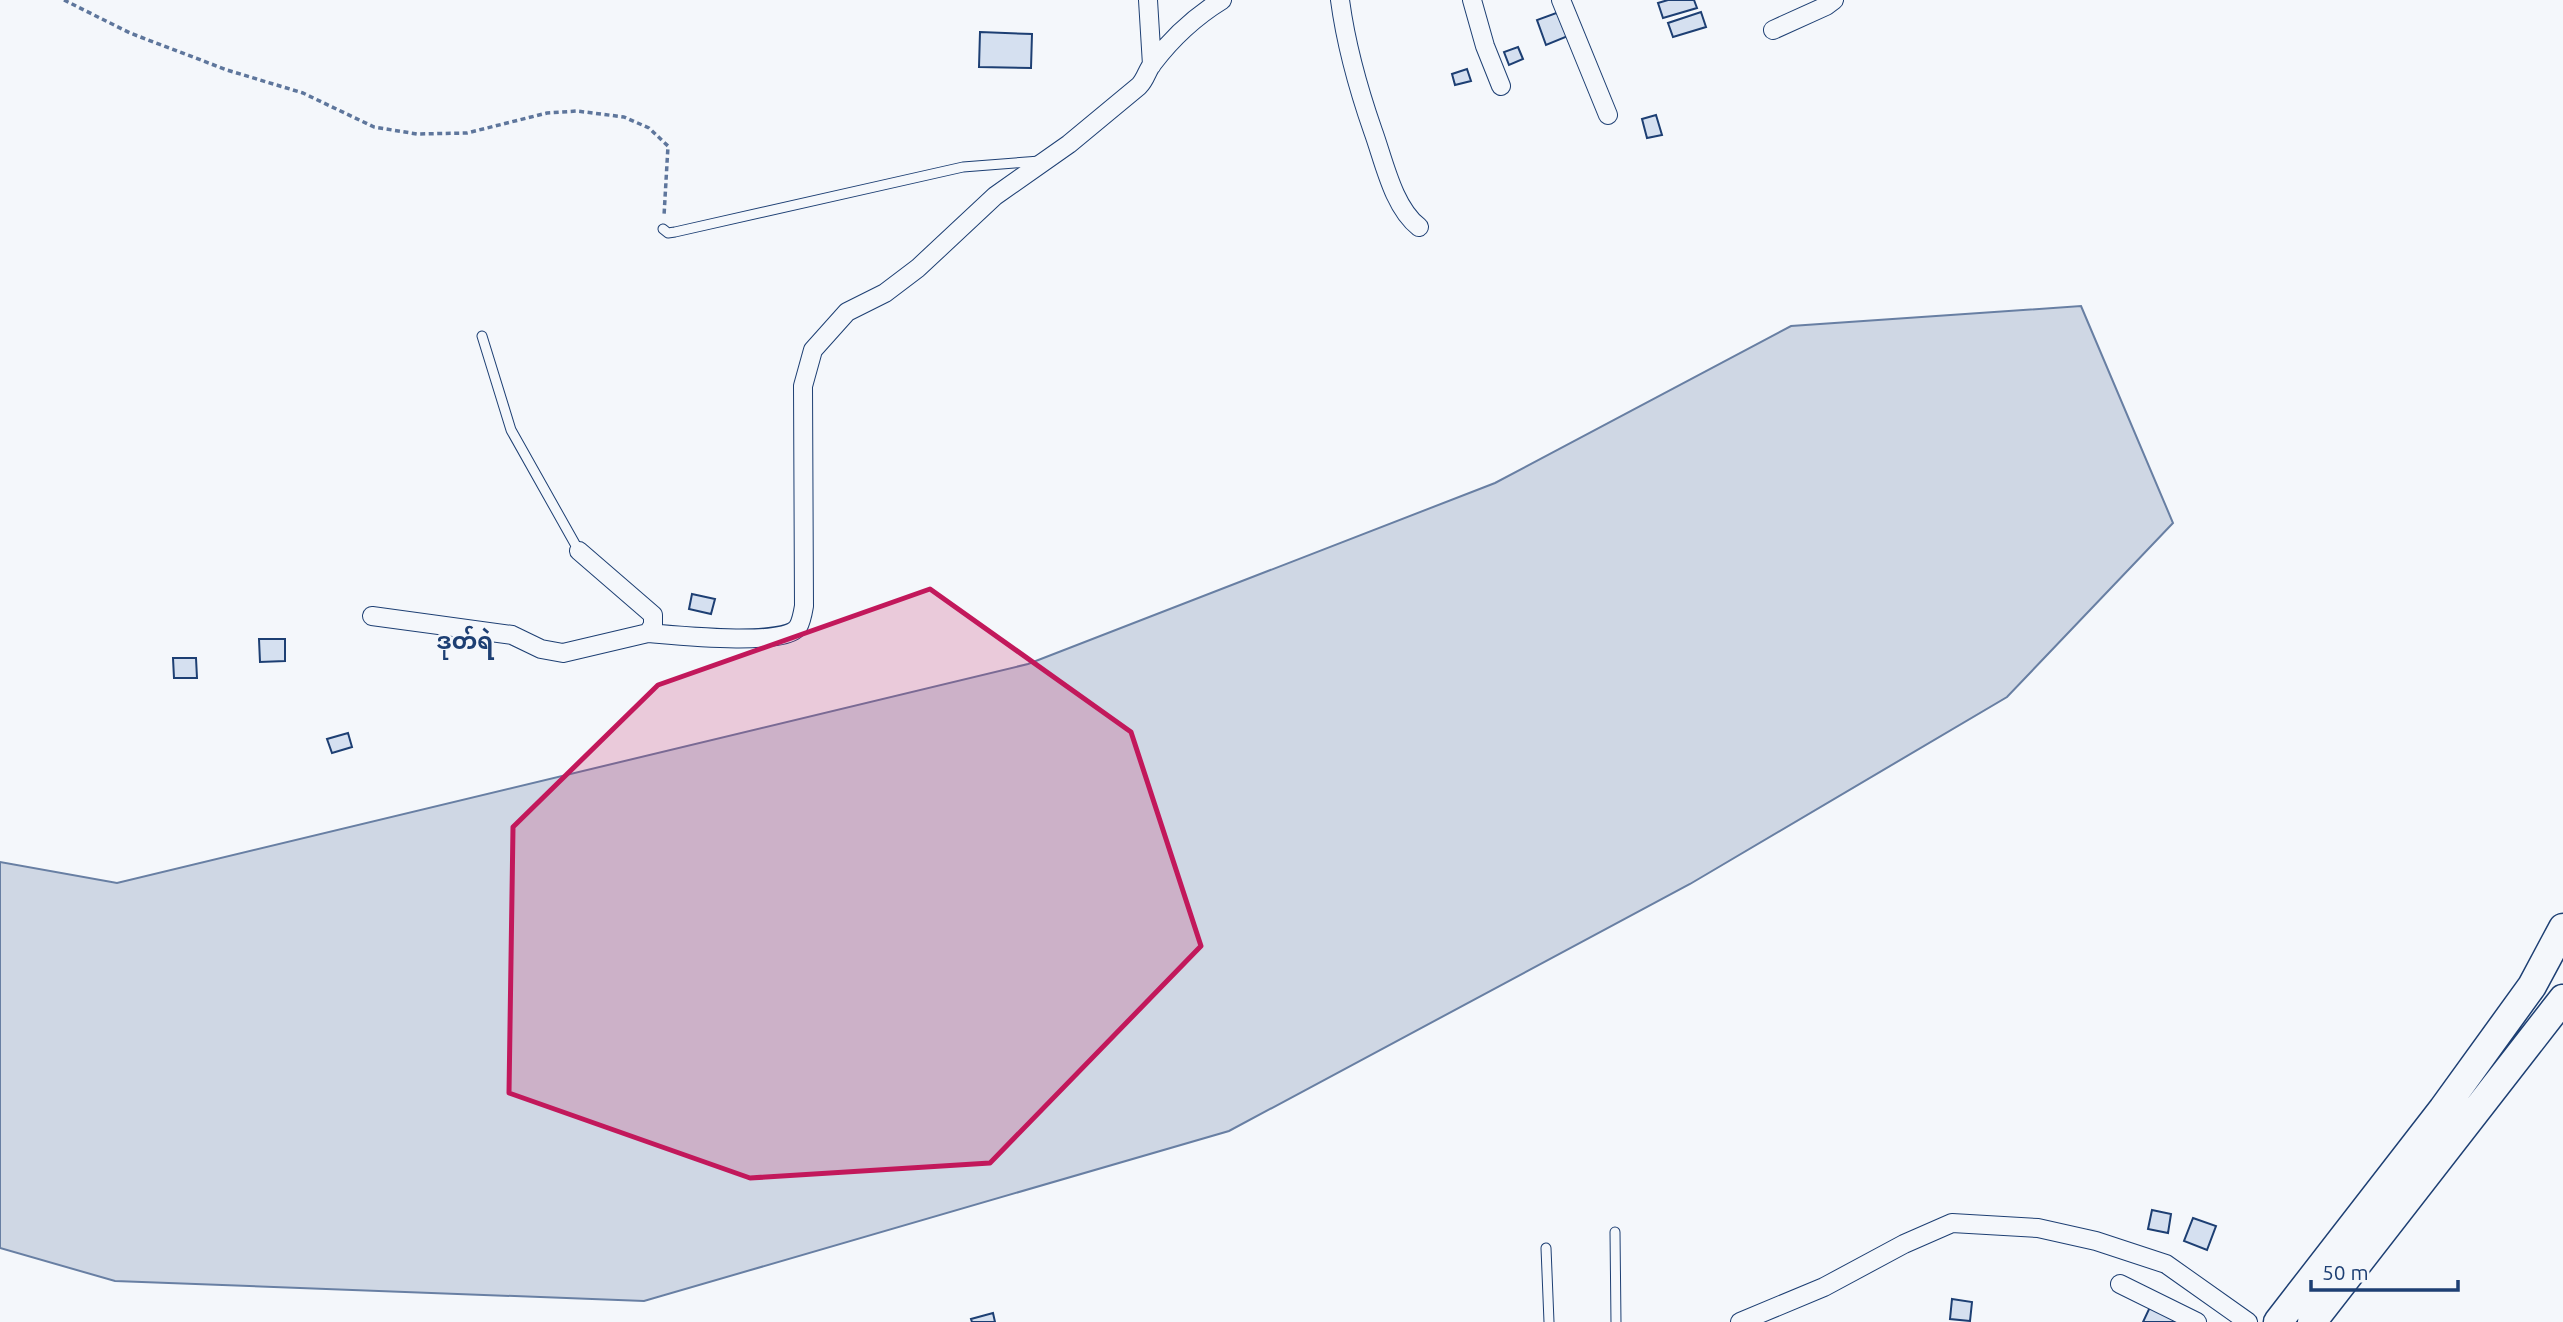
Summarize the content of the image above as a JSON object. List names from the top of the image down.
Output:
{
  "districts": ["ဒုတ်ရဲ"],
  "scale_bar": "50 m"
}
